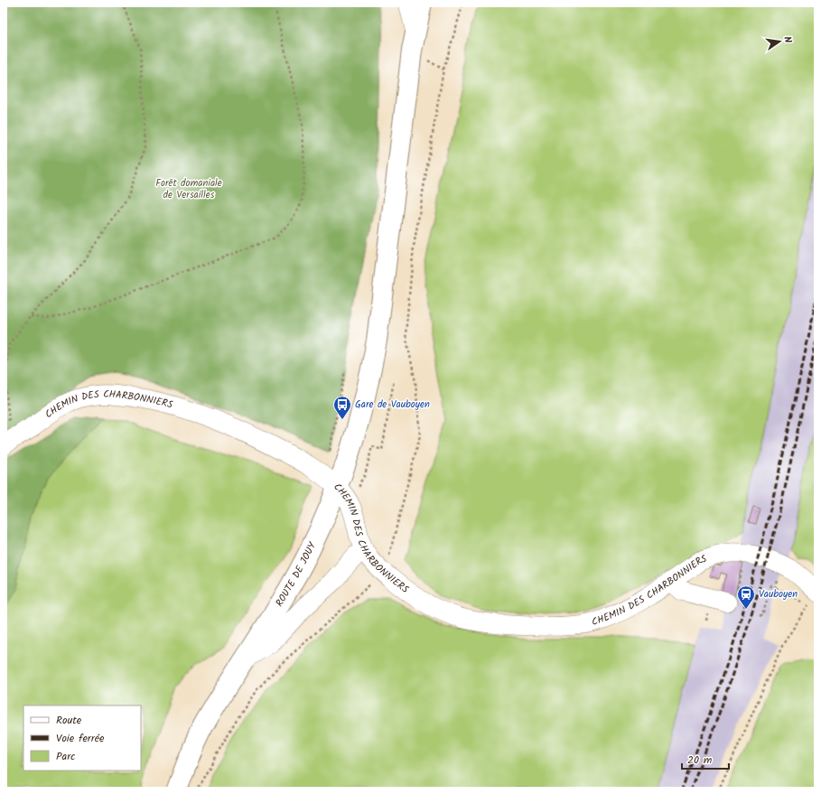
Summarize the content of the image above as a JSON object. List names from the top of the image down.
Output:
{
  "streets": {
    "main road": ["ROUTE DE JOUY"],
    "street": ["CHEMIN DES CHARBONNIERS"]
  },
  "crossings": [
    ["CHEMIN DES CHARBONNIERS", "ROUTE DE JOUY"]
  ],
  "parks": ["Forêt domaniale de Versailles"],
  "places": {
    "bus stop": ["Gare de Vauboyen"],
    "station": ["Vauboyen"]
  },
  "legend": ["Route", "Voie ferrée", "Parc"],
  "scale_bar": "20 m",
  "north": "right"
}
